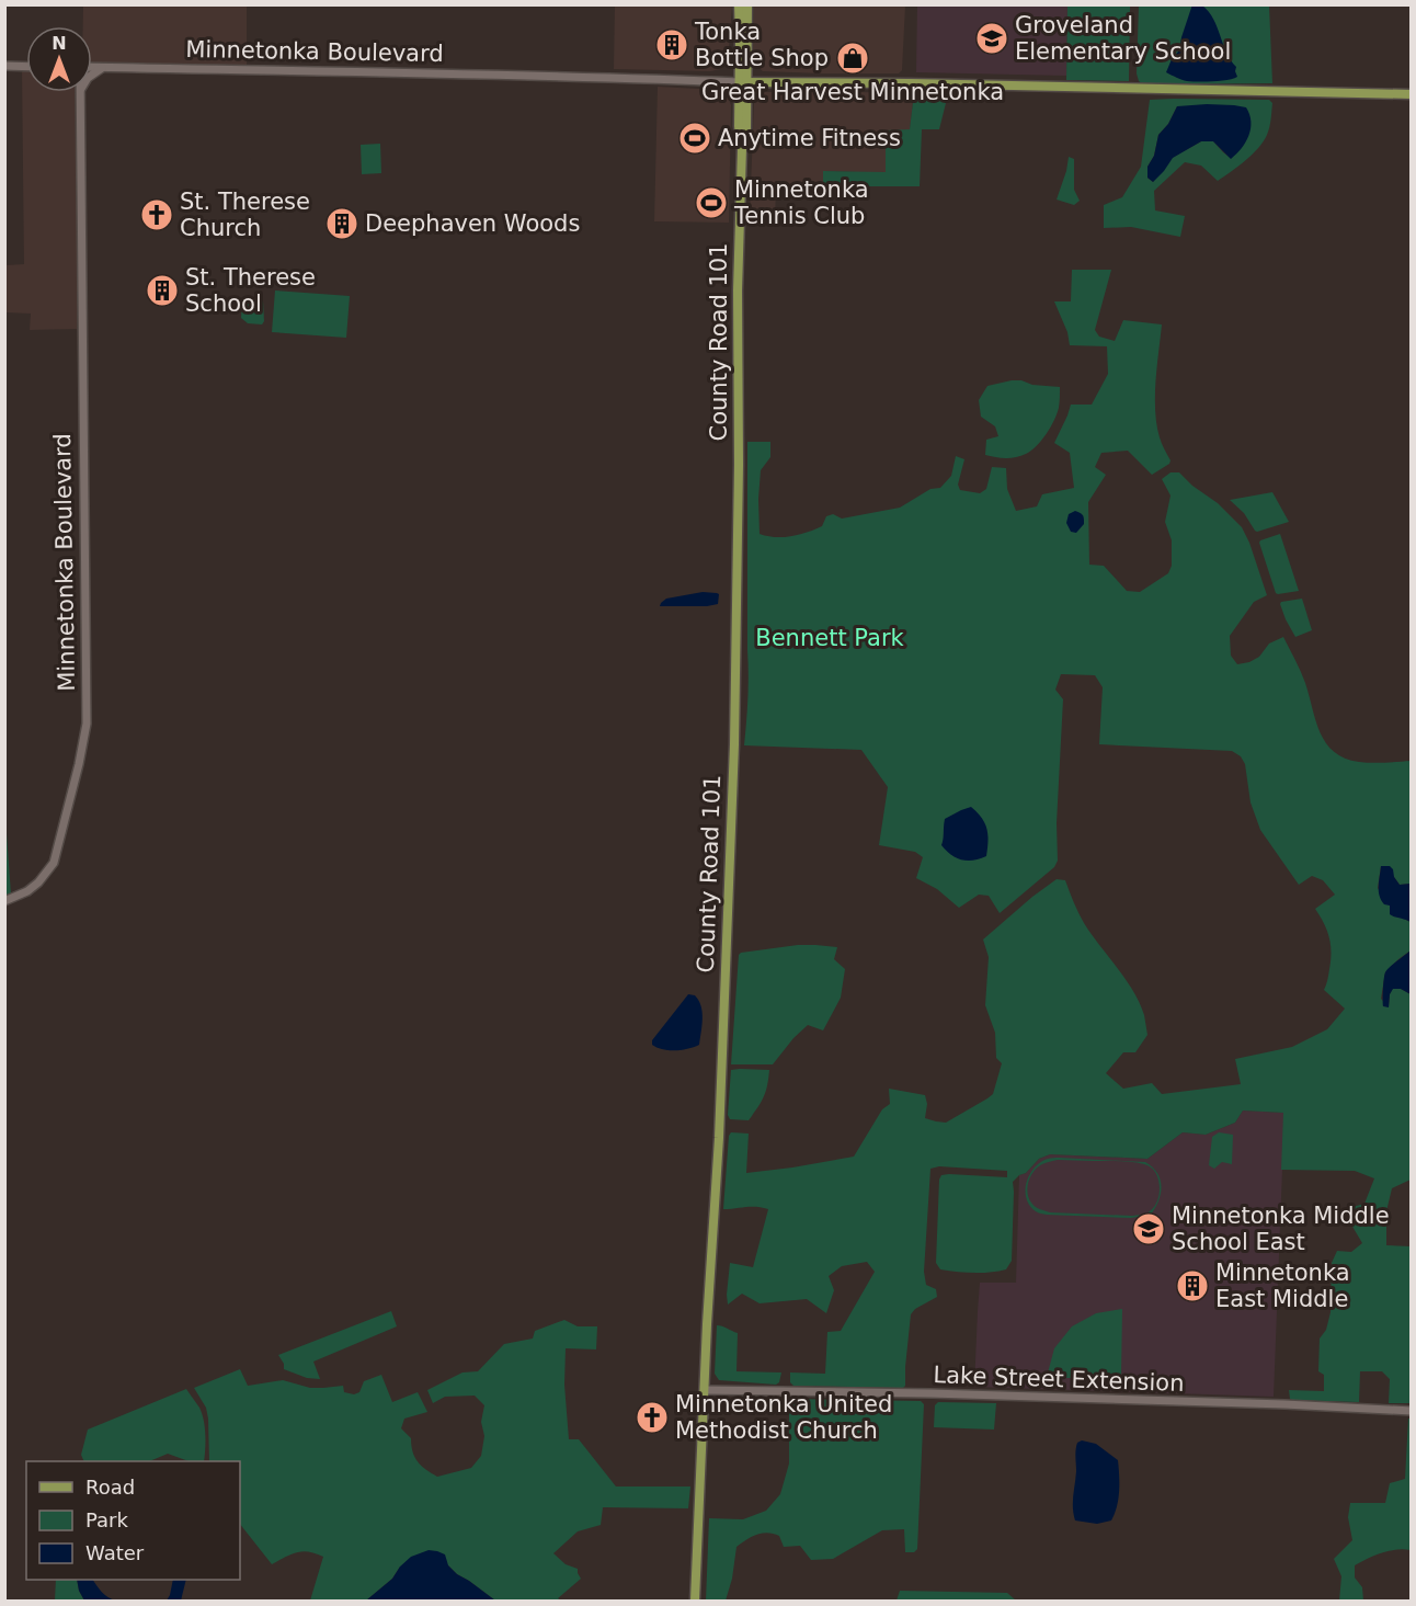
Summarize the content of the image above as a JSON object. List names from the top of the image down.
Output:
{
  "streets": {
    "main road": ["Minnetonka Boulevard", "County Road 101"],
    "street": ["Lake Street Extension"]
  },
  "crossings": [
    ["Minnetonka Boulevard", "County Road 101"],
    ["County Road 101", "Lake Street Extension"]
  ],
  "parks": ["Bennett Park"],
  "places": {
    "school or university": ["Groveland Elementary School", "Minnetonka Middle School East"],
    "building": [
      "Tonka Bottle Shop",
      "Deephaven Woods",
      "St. Therese School",
      "Minnetonka East Middle"
    ],
    "shop": ["Great Harvest Minnetonka"],
    "sports": ["Anytime Fitness", "Minnetonka Tennis Club"],
    "church": ["St. Therese Church", "Minnetonka United Methodist Church"]
  },
  "legend": ["Road", "Park", "Water"],
  "north": "top"
}
